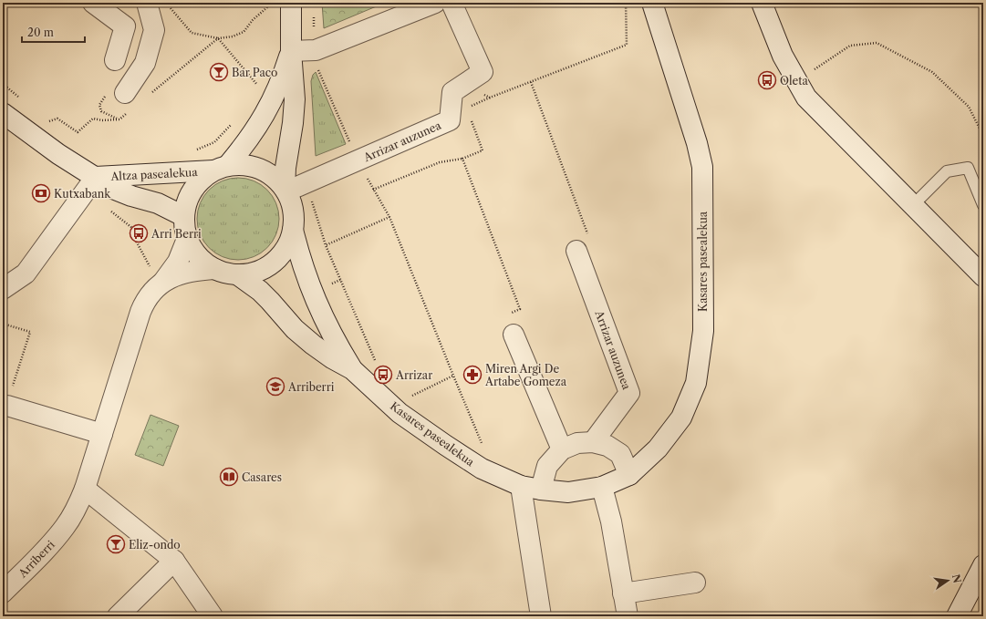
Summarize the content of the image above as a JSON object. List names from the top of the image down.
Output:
{
  "streets": {
    "street": [
      "Arrizar auzunea",
      "Altza pasealekua",
      "Kasares pasealekua",
      "Arriberri"
    ]
  },
  "crossings": [
    ["Arrizar auzunea", "Altza pasealekua"],
    ["Arrizar auzunea", "Kasares pasealekua"],
    ["Arrizar auzunea", "Arriberri"],
    ["Altza pasealekua", "Kasares pasealekua"],
    ["Altza pasealekua", "Arriberri"],
    ["Kasares pasealekua", "Arriberri"]
  ],
  "places": {
    "bar": ["Bar Paco", "Eliz-ondo"],
    "bus stop": ["Oleta", "Arri Berri", "Arrizar"],
    "bank": ["Kutxabank"],
    "pharmacy": ["Miren Argi De Artabe Gomeza"],
    "school or university": ["Arriberri"],
    "library": ["Casares"]
  },
  "scale_bar": "20 m",
  "north": "right"
}
